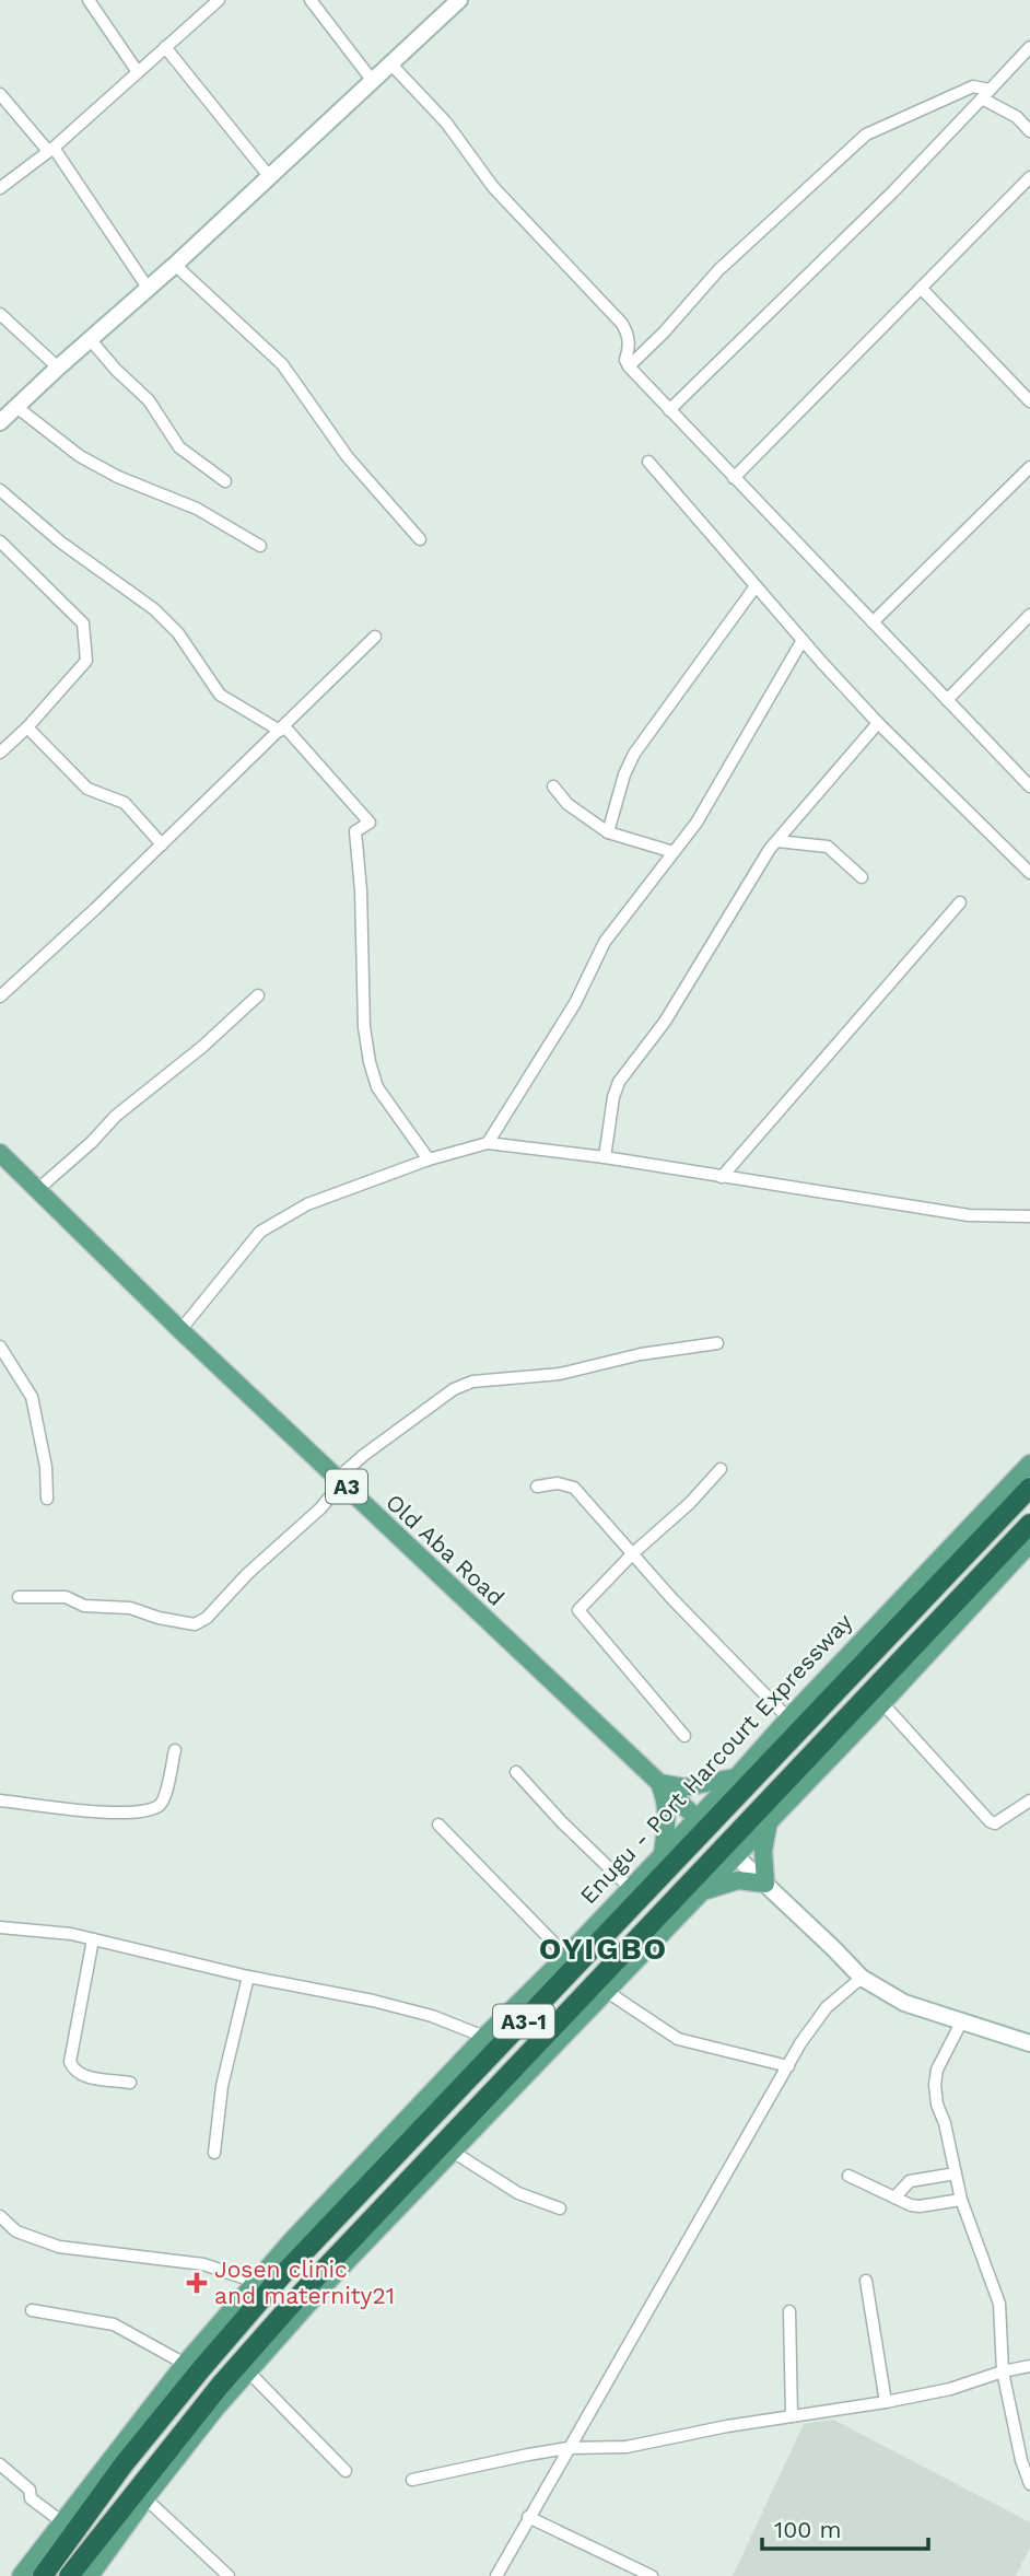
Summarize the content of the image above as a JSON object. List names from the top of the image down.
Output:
{
  "streets": {
    "highway": ["Enugu - Port Harcourt Expressway", "A3-1"],
    "main road": ["A3", "Old Aba Road"]
  },
  "crossings": [
    ["Old Aba Road", "Enugu - Port Harcourt Expressway"]
  ],
  "districts": ["OYIGBO"],
  "places": {
    "health": ["Josen clinic and maternity21"]
  },
  "scale_bar": "100 m"
}
